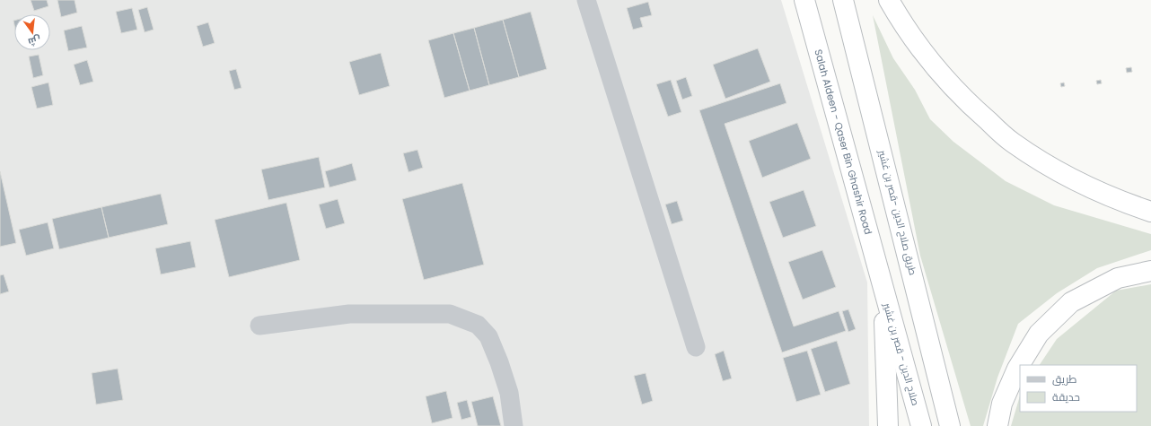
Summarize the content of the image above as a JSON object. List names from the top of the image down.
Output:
{
  "streets": {
    "highway": ["Salah Aldeen - Qaser Bin Ghashir Road", "طريق صلاح الدين -قصر بن غشير", "صلاح الدين - قصر بن غشير"]
  },
  "crossings": [
    ["Salah Aldeen - Qaser Bin Ghashir Road", "صلاح الدين - قصر بن غشير"]
  ],
  "legend": ["طريق", "حديقة"],
  "north": "bottom"
}
